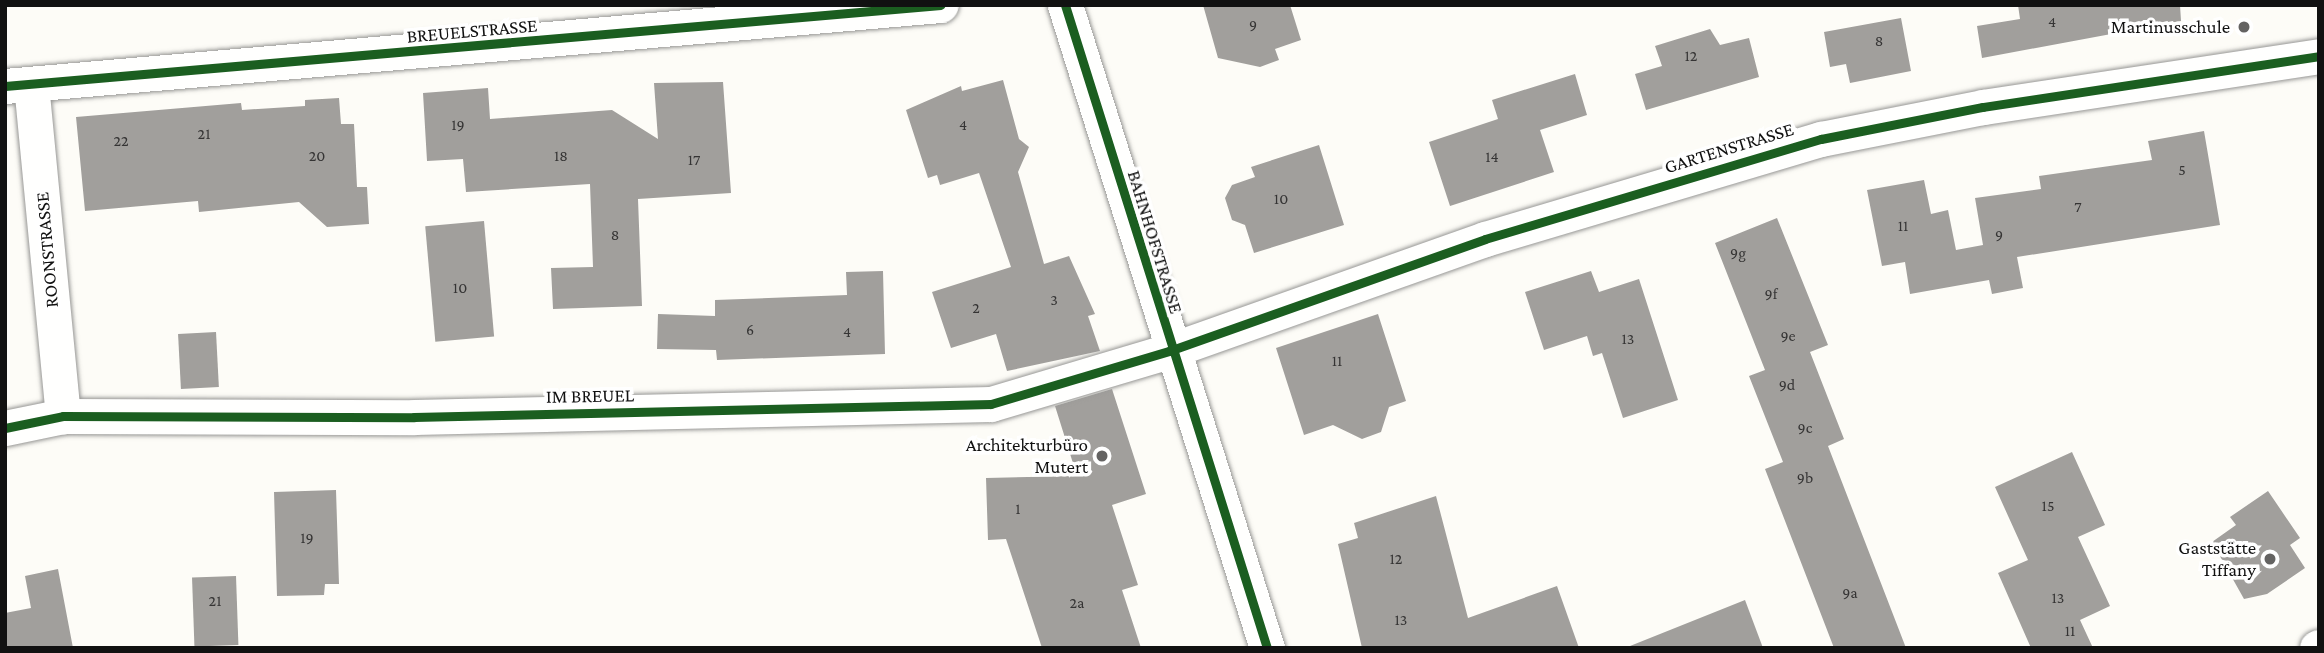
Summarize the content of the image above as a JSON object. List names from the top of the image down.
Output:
{
  "streets": {
    "street": [
      "BREUELSTRASSE",
      "GARTENSTRASSE",
      "BAHNHOFSTRASSE",
      "ROONSTRASSE",
      "IM BREUEL"
    ]
  },
  "crossings": [
    ["BREUELSTRASSE", "ROONSTRASSE"],
    ["GARTENSTRASSE", "BAHNHOFSTRASSE"],
    ["GARTENSTRASSE", "IM BREUEL"],
    ["BAHNHOFSTRASSE", "IM BREUEL"],
    ["ROONSTRASSE", "IM BREUEL"]
  ],
  "places": ["Martinusschule", "Architekturbüro Mutert", "Gaststätte Tiffany"],
  "house_numbers": [
    "4",
    "9",
    "8",
    "12",
    "19",
    "4",
    "21",
    "22",
    "20",
    "18",
    "14",
    "17",
    "5",
    "10",
    "7",
    "11",
    "8",
    "9",
    "9g",
    "10",
    "9f",
    "3",
    "2",
    "6",
    "4",
    "9e",
    "13",
    "11",
    "9d",
    "9c",
    "9b",
    "15",
    "1",
    "19",
    "12",
    "9a",
    "13",
    "21",
    "2a",
    "13",
    "11"
  ]
}
